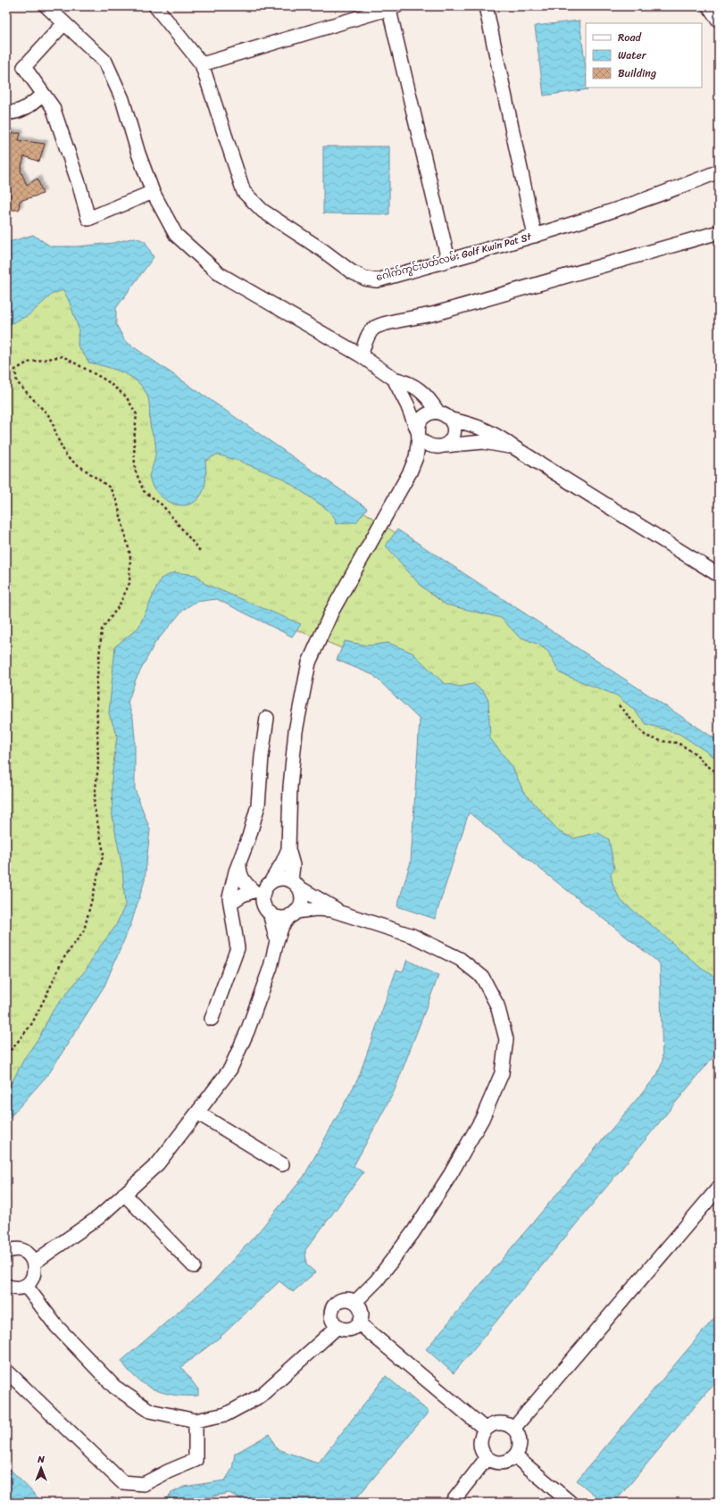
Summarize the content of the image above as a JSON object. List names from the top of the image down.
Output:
{
  "streets": {
    "street": ["ဂေါက်ကွင်းပတ်လမ်း Golf Kwin Pat St"]
  },
  "legend": ["Road", "Water", "Building"],
  "north": "top"
}
